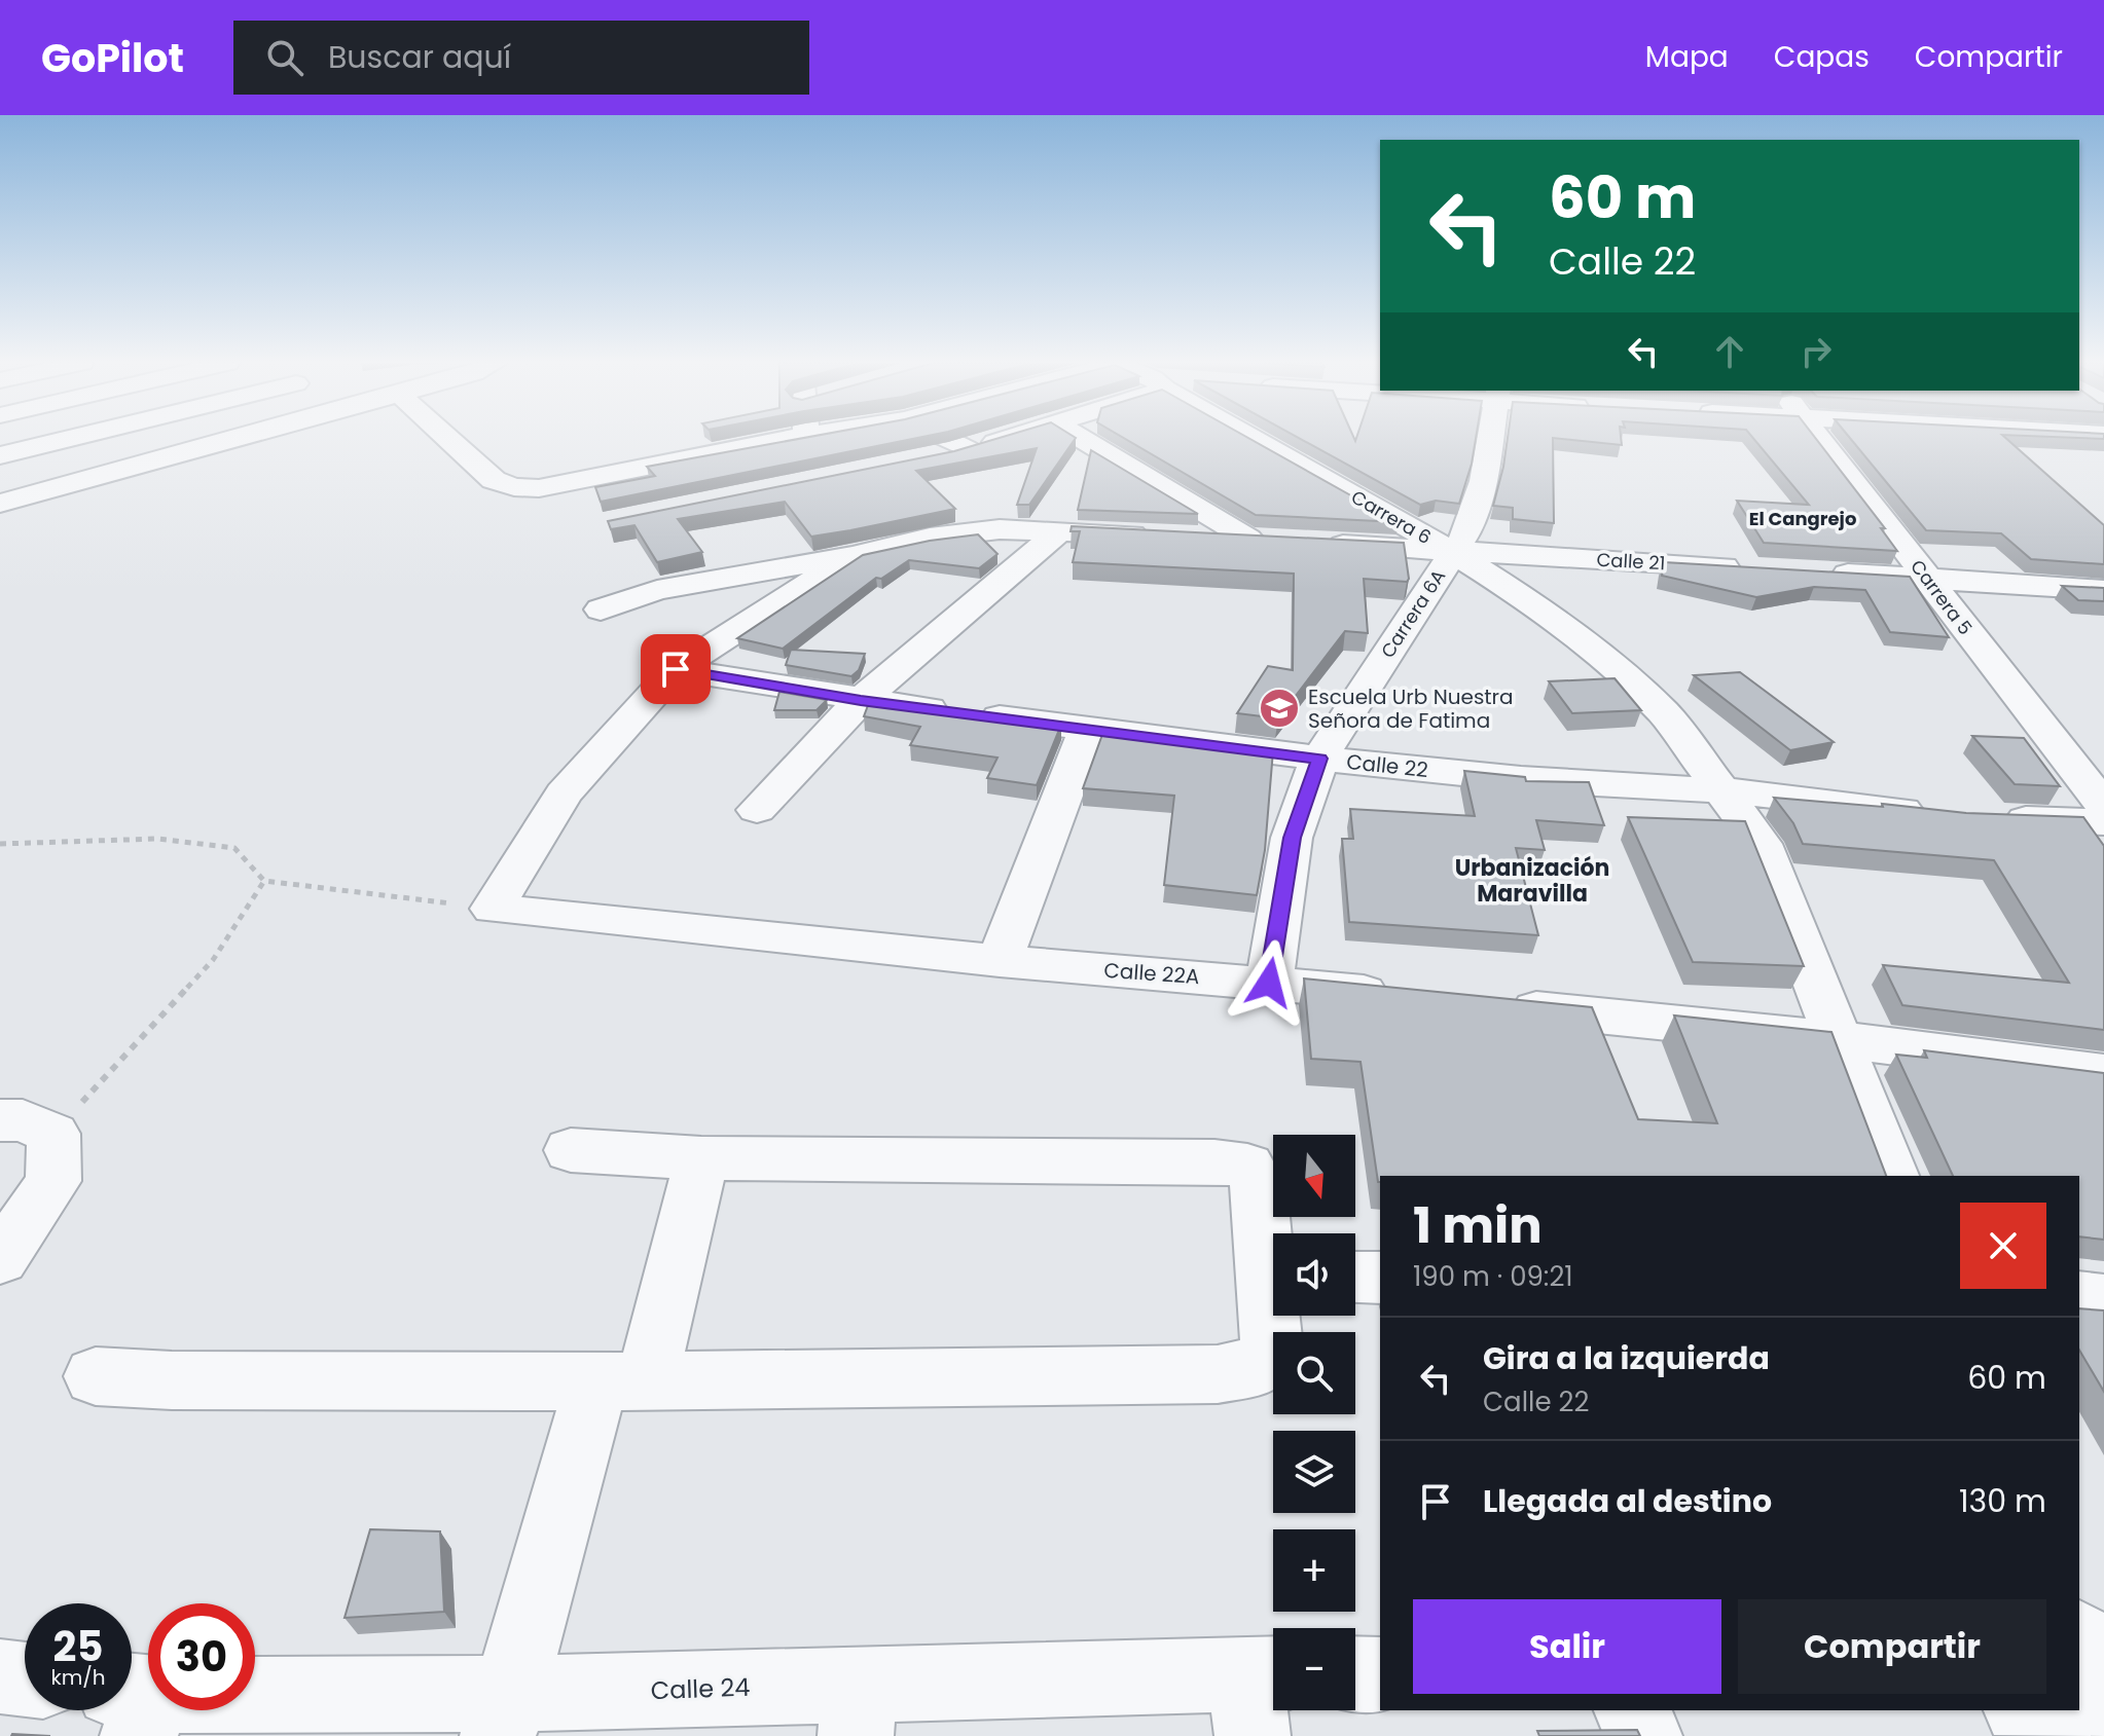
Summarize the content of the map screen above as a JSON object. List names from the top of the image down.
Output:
{
  "streets": {
    "street": [
      "Carrera 6",
      "Calle 21",
      "Carrera 5",
      "Carrera 6A",
      "Calle 22",
      "Calle 22A",
      "Calle 24"
    ]
  },
  "crossings": [
    ["Carrera 6", "Calle 21"],
    ["Carrera 6", "Carrera 6A"],
    ["Carrera 6", "Calle 22"],
    ["Calle 21", "Carrera 6A"],
    ["Carrera 6A", "Calle 22"],
    ["Carrera 6A", "Calle 22A"]
  ],
  "districts": ["El Cangrejo", "Urbanización Maravilla"],
  "places": {
    "school or university": ["Escuela Urb Nuestra Señora de Fatima"]
  },
  "north": "bottom",
  "page": {
    "header": "GoPilot",
    "search": "Buscar aquí",
    "nav": ["Mapa", "Capas", "Compartir"],
    "turn": ["60 m", "Calle 22"],
    "map_buttons": ["+", "−"],
    "heading": ["1 min", "190 m · 09:21"],
    "list": [
      {
        "name": "Gira a la izquierda",
        "note": "Calle 22",
        "value": "60 m"
      },
      {
        "name": "Llegada al destino",
        "value": "130 m"
      }
    ],
    "buttons": ["Salir", "Compartir"],
    "speed": "25 km/h",
    "limit": "30"
  }
}
